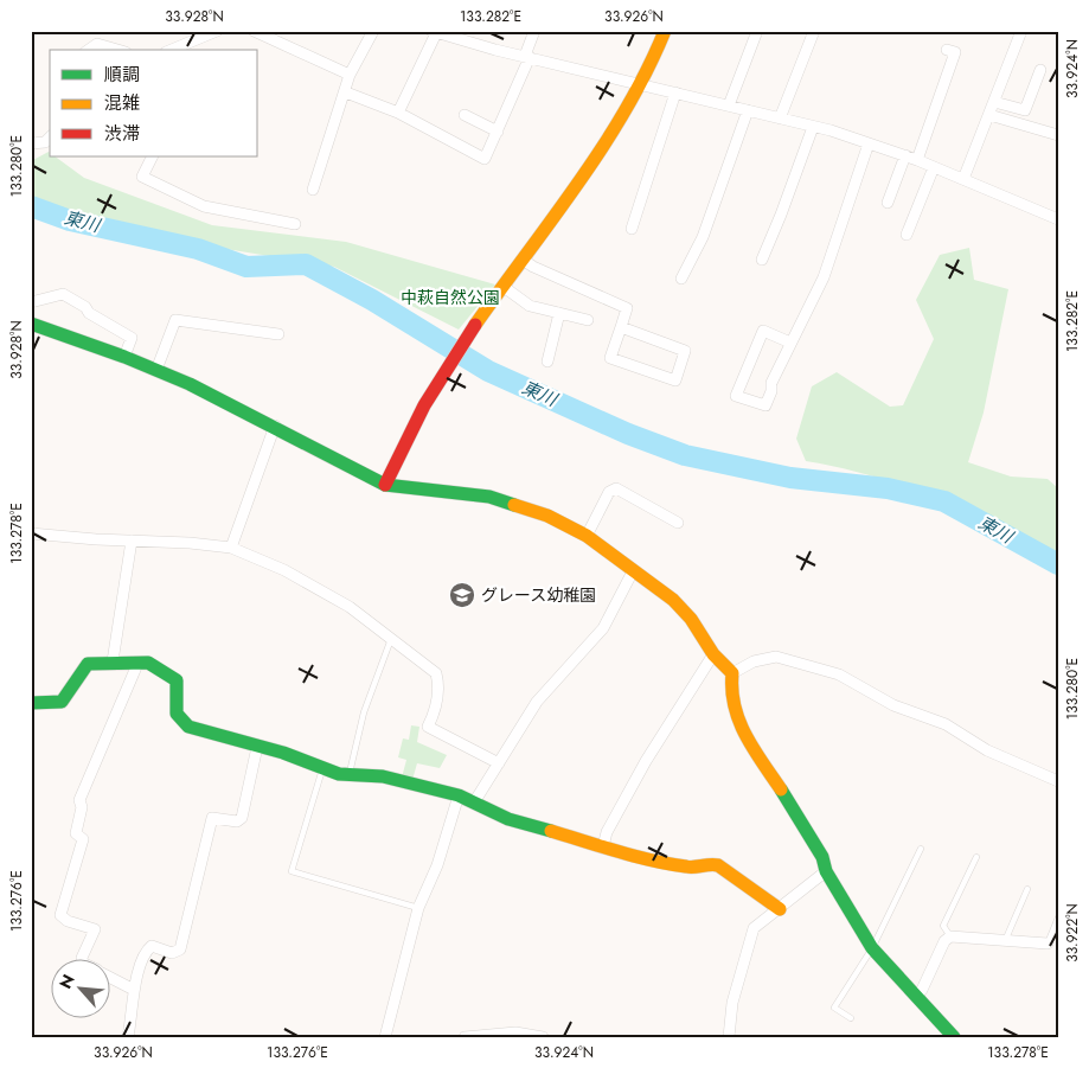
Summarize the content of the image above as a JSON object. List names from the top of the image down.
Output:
{
  "water": ["東川"],
  "parks": ["中萩自然公園"],
  "places": {
    "school or university": ["グレース幼稚園"]
  },
  "legend": ["順調", "混雑", "渋滞"],
  "north": "top left",
  "coordinates": [
    "33.928°N",
    "133.282°E",
    "33.926°N",
    "33.924°N",
    "133.280°E",
    "133.278°E",
    "133.276°E",
    "33.922°N"
  ]
}
